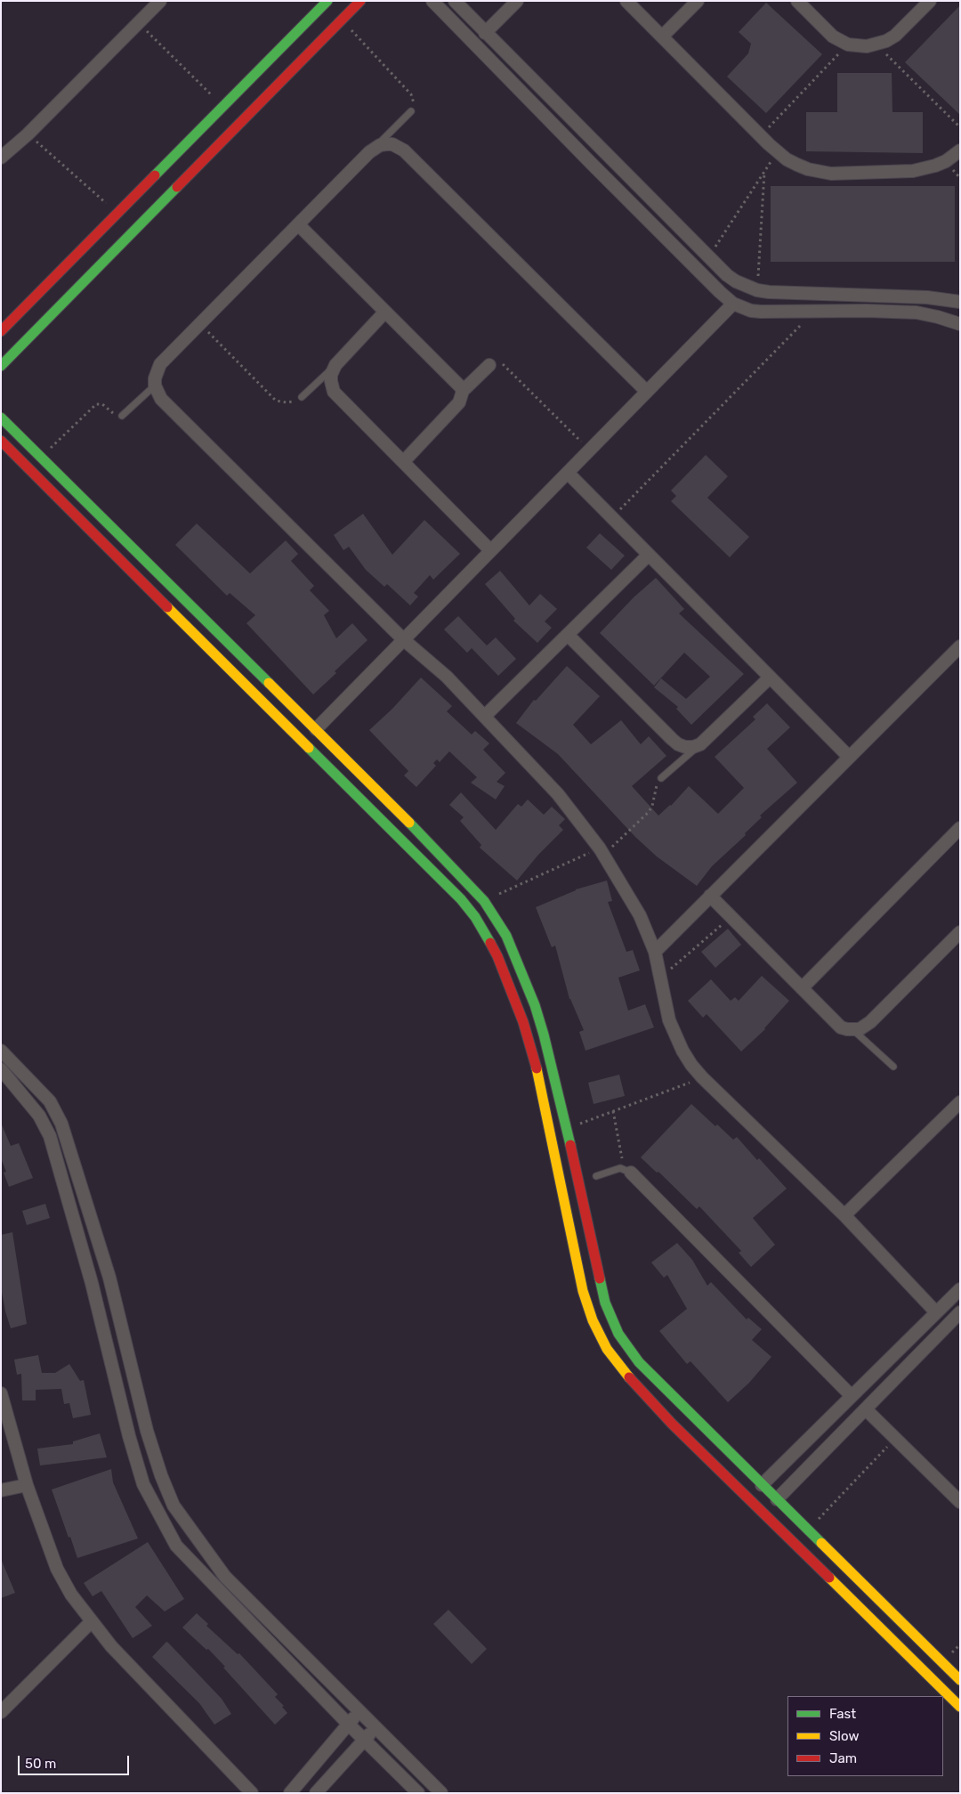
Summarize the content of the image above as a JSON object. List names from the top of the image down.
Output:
{
  "legend": ["Fast", "Slow", "Jam"],
  "scale_bar": "50 m"
}
